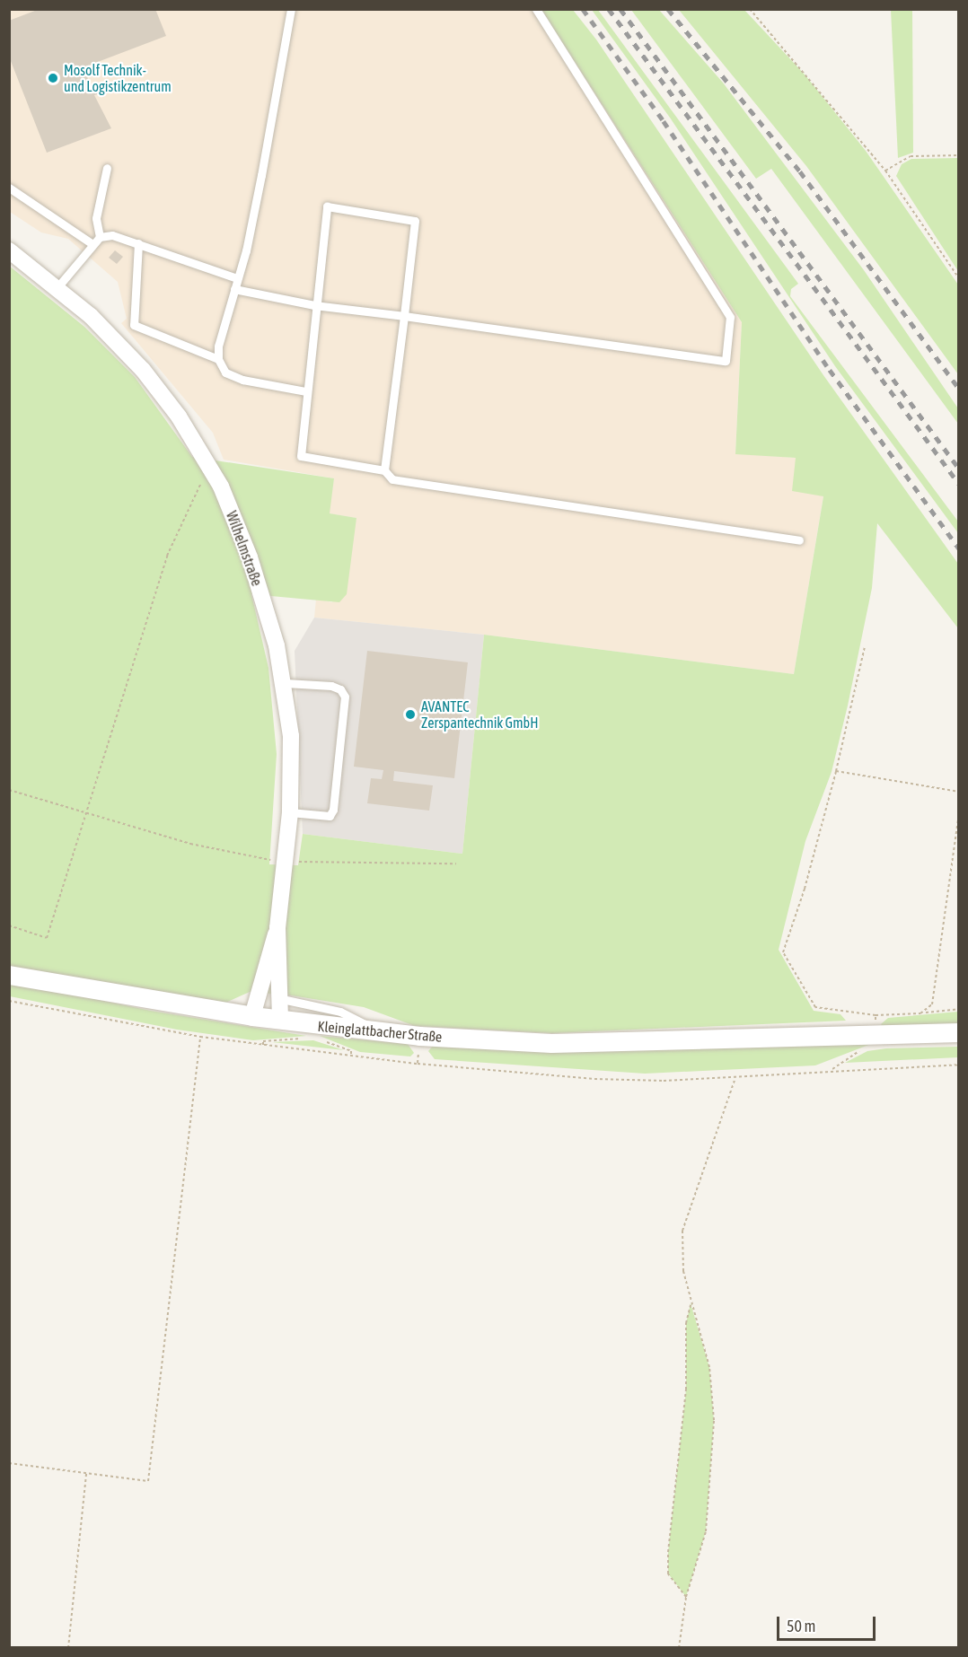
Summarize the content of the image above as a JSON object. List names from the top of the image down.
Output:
{
  "streets": {
    "street": ["Wilhelmstraße", "Kleinglattbacher Straße"]
  },
  "crossings": [
    ["Wilhelmstraße", "Kleinglattbacher Straße"]
  ],
  "places": ["Mosolf Technik- und Logistikzentrum", "AVANTEC Zerspantechnik GmbH"],
  "scale_bar": "50 m"
}
